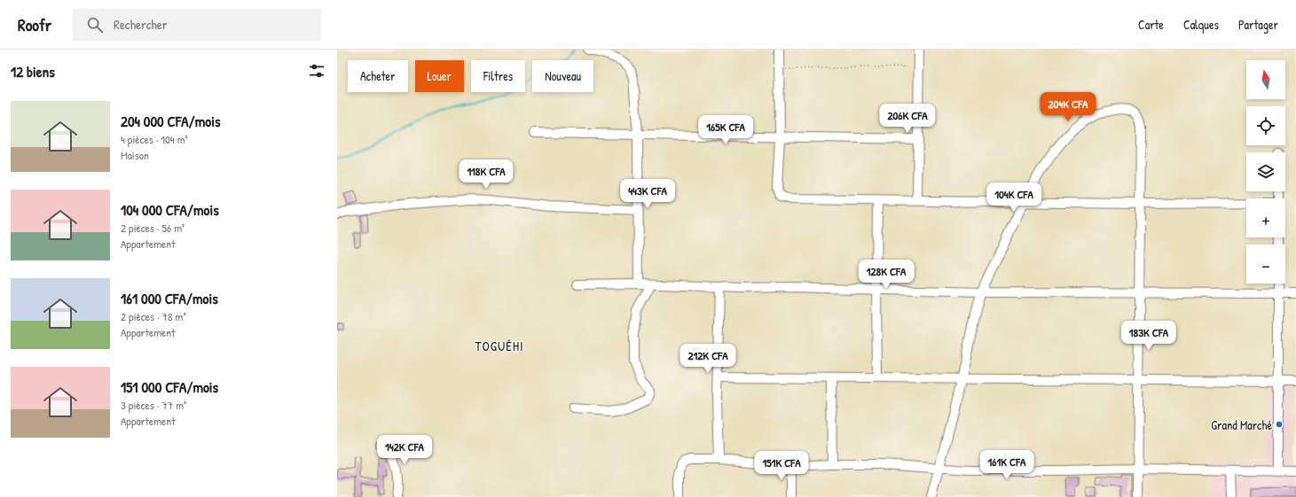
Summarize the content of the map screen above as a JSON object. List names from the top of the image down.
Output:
{
  "districts": ["TOGUÉHI"],
  "places": ["Grand Marché"],
  "north": "top",
  "page": {
    "header": "Roofr",
    "search": "Rechercher",
    "nav": ["Carte", "Calques", "Partager"],
    "heading": "12 biens",
    "map_buttons": ["+", "−"],
    "chip": [
      "Acheter",
      "Louer",
      "Filtres",
      "Nouveau"
    ],
    "list": [
      {
        "name": "204 000 CFA/mois",
        "note": "4 pièces · 104 m² · Maison"
      },
      {
        "name": "104 000 CFA/mois",
        "note": "2 pièces · 56 m² · Appartement"
      },
      {
        "name": "161 000 CFA/mois",
        "note": "2 pièces · 78 m² · Appartement"
      },
      {
        "name": "151 000 CFA/mois",
        "note": "3 pièces · 77 m² · Appartement"
      }
    ],
    "price": [
      "204K CFA",
      "206K CFA",
      "165K CFA",
      "118K CFA",
      "443K CFA",
      "104K CFA",
      "128K CFA",
      "183K CFA",
      "212K CFA",
      "142K CFA",
      "161K CFA",
      "151K CFA"
    ]
  }
}
